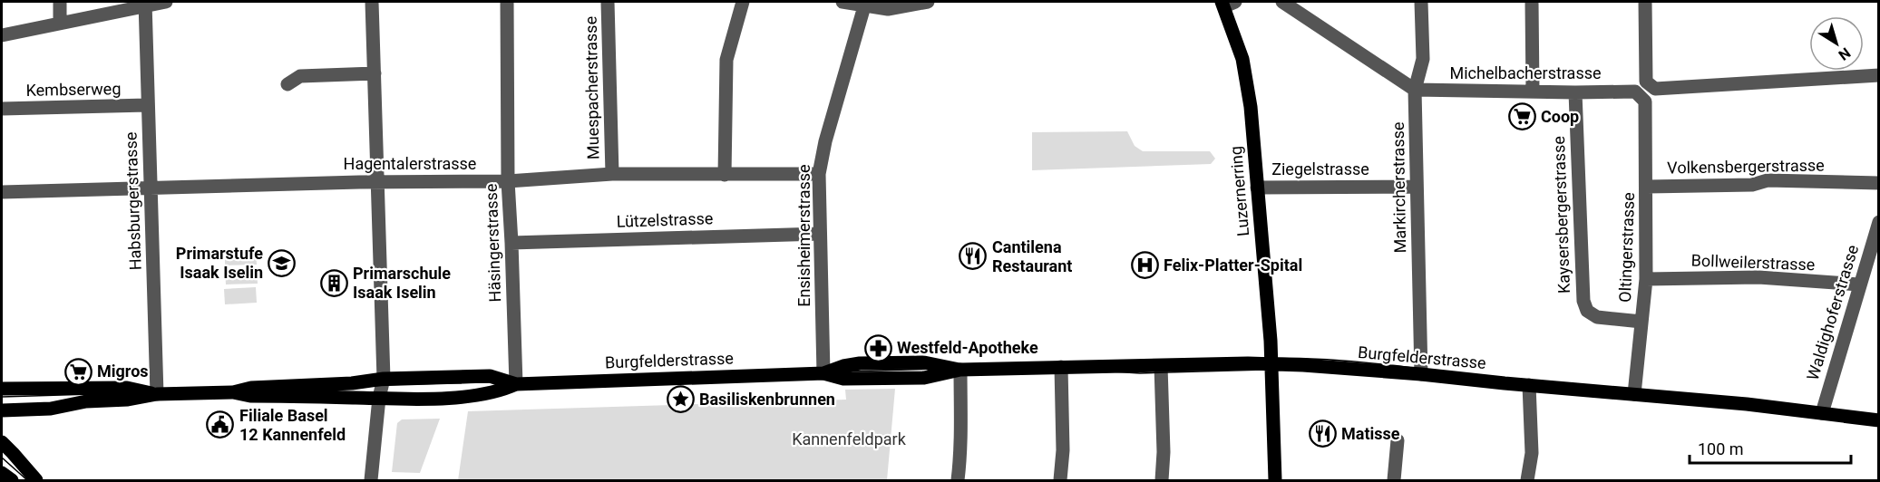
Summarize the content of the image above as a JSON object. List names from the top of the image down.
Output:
{
  "streets": {
    "main road": ["Luzernerring", "Burgfelderstrasse"],
    "street": [
      "Michelbacherstrasse",
      "Muespacherstrasse",
      "Kembserweg",
      "Hagentalerstrasse",
      "Volkensbergerstrasse",
      "Ziegelstrasse",
      "Markircherstrasse",
      "Habsburgerstrasse",
      "Kaysersbergerstrasse",
      "Lützelstrasse",
      "Ensisheimerstrasse",
      "Häsingerstrasse",
      "Oltingerstrasse",
      "Bollweilerstrasse",
      "Waldighoferstrasse"
    ]
  },
  "crossings": [
    ["Michelbacherstrasse", "Markircherstrasse"],
    ["Michelbacherstrasse", "Kaysersbergerstrasse"],
    ["Michelbacherstrasse", "Oltingerstrasse"],
    ["Muespacherstrasse", "Hagentalerstrasse"],
    ["Kembserweg", "Habsburgerstrasse"],
    ["Hagentalerstrasse", "Habsburgerstrasse"],
    ["Hagentalerstrasse", "Ensisheimerstrasse"],
    ["Hagentalerstrasse", "Häsingerstrasse"],
    ["Volkensbergerstrasse", "Oltingerstrasse"],
    ["Ziegelstrasse", "Markircherstrasse"],
    ["Ziegelstrasse", "Luzernerring"],
    ["Markircherstrasse", "Burgfelderstrasse"],
    ["Luzernerring", "Burgfelderstrasse"],
    ["Habsburgerstrasse", "Burgfelderstrasse"],
    ["Kaysersbergerstrasse", "Oltingerstrasse"],
    ["Lützelstrasse", "Ensisheimerstrasse"],
    ["Lützelstrasse", "Häsingerstrasse"],
    ["Ensisheimerstrasse", "Burgfelderstrasse"],
    ["Häsingerstrasse", "Burgfelderstrasse"],
    ["Oltingerstrasse", "Bollweilerstrasse"],
    ["Oltingerstrasse", "Burgfelderstrasse"],
    ["Bollweilerstrasse", "Waldighoferstrasse"],
    ["Waldighoferstrasse", "Burgfelderstrasse"]
  ],
  "parks": ["Kannenfeldpark"],
  "places": {
    "supermarket": ["Coop", "Migros"],
    "restaurant": ["Cantilena Restaurant", "Matisse"],
    "school or university": ["Primarstufe Isaak Iselin"],
    "hospital": ["Felix-Platter-Spital"],
    "building": ["Primarschule Isaak Iselin"],
    "pharmacy": ["Westfeld-Apotheke"],
    "place": ["Basiliskenbrunnen"],
    "public building": ["Filiale Basel 12 Kannenfeld"]
  },
  "scale_bar": "100 m",
  "north": "bottom right"
}
